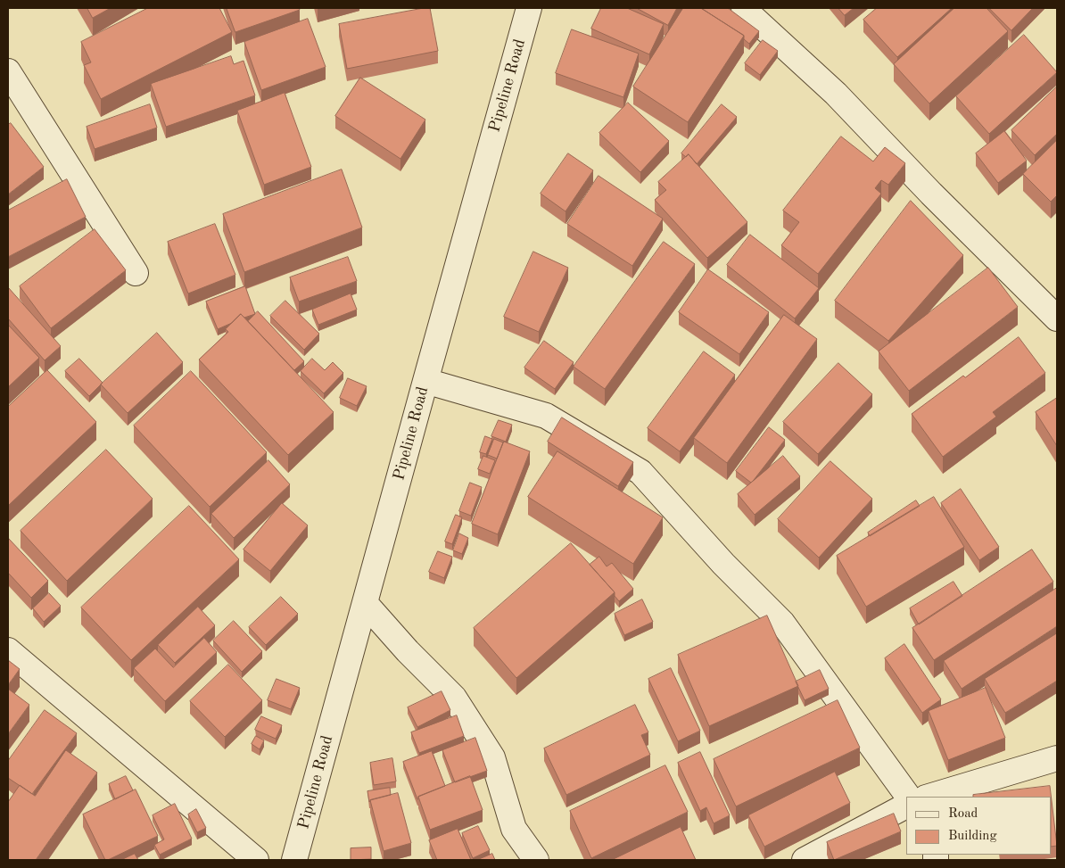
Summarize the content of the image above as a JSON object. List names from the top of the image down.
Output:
{
  "streets": {
    "street": ["Pipeline Road"]
  },
  "legend": ["Road", "Building"]
}
